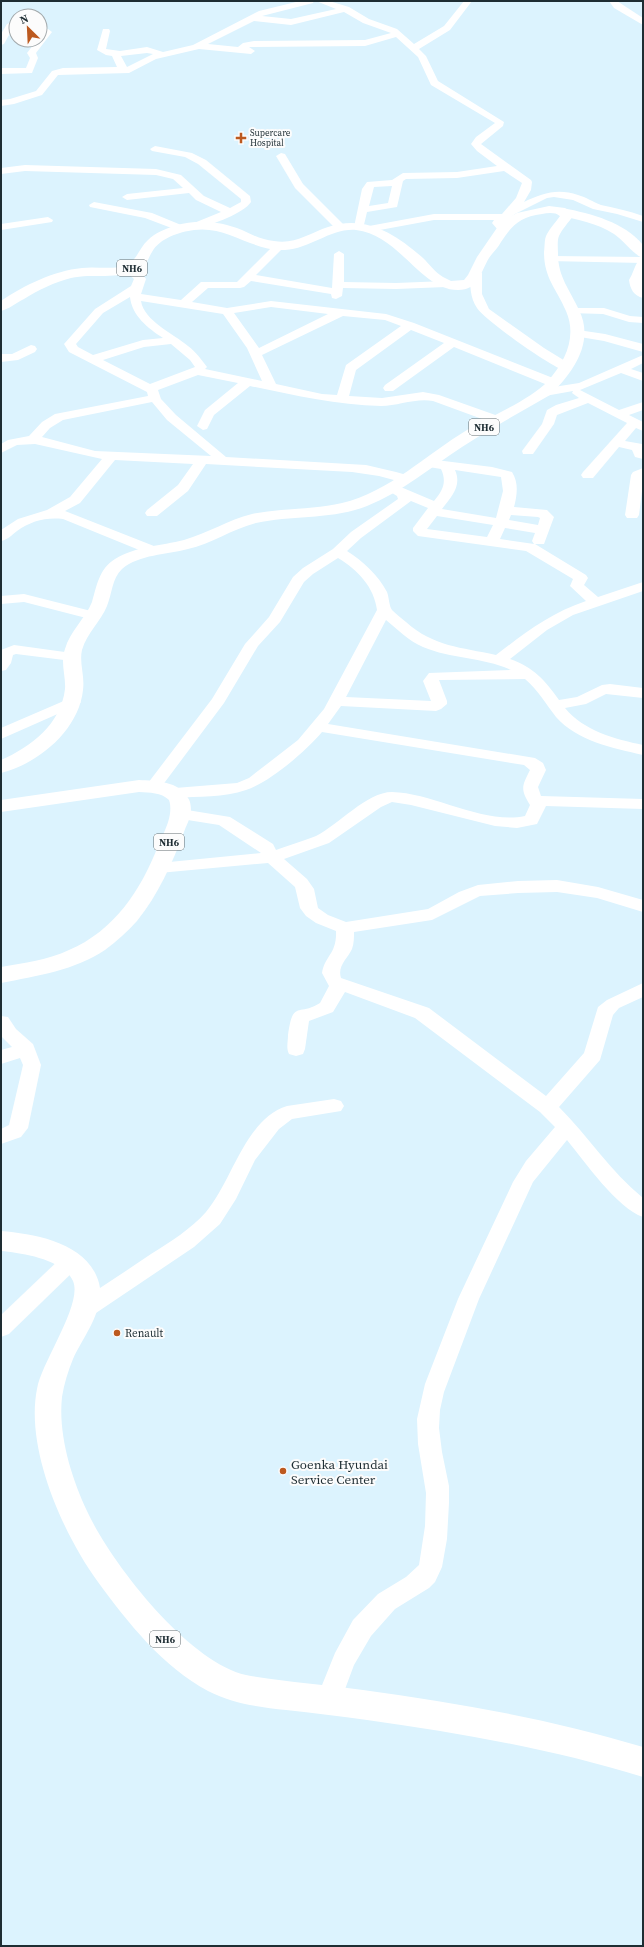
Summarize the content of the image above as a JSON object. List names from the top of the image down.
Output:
{
  "streets": {
    "main road": ["NH6"]
  },
  "places": {
    "health": ["Supercare Hospital"],
    "other": ["Renault", "Goenka Hyundai Service Center"]
  },
  "north": "top left"
}
